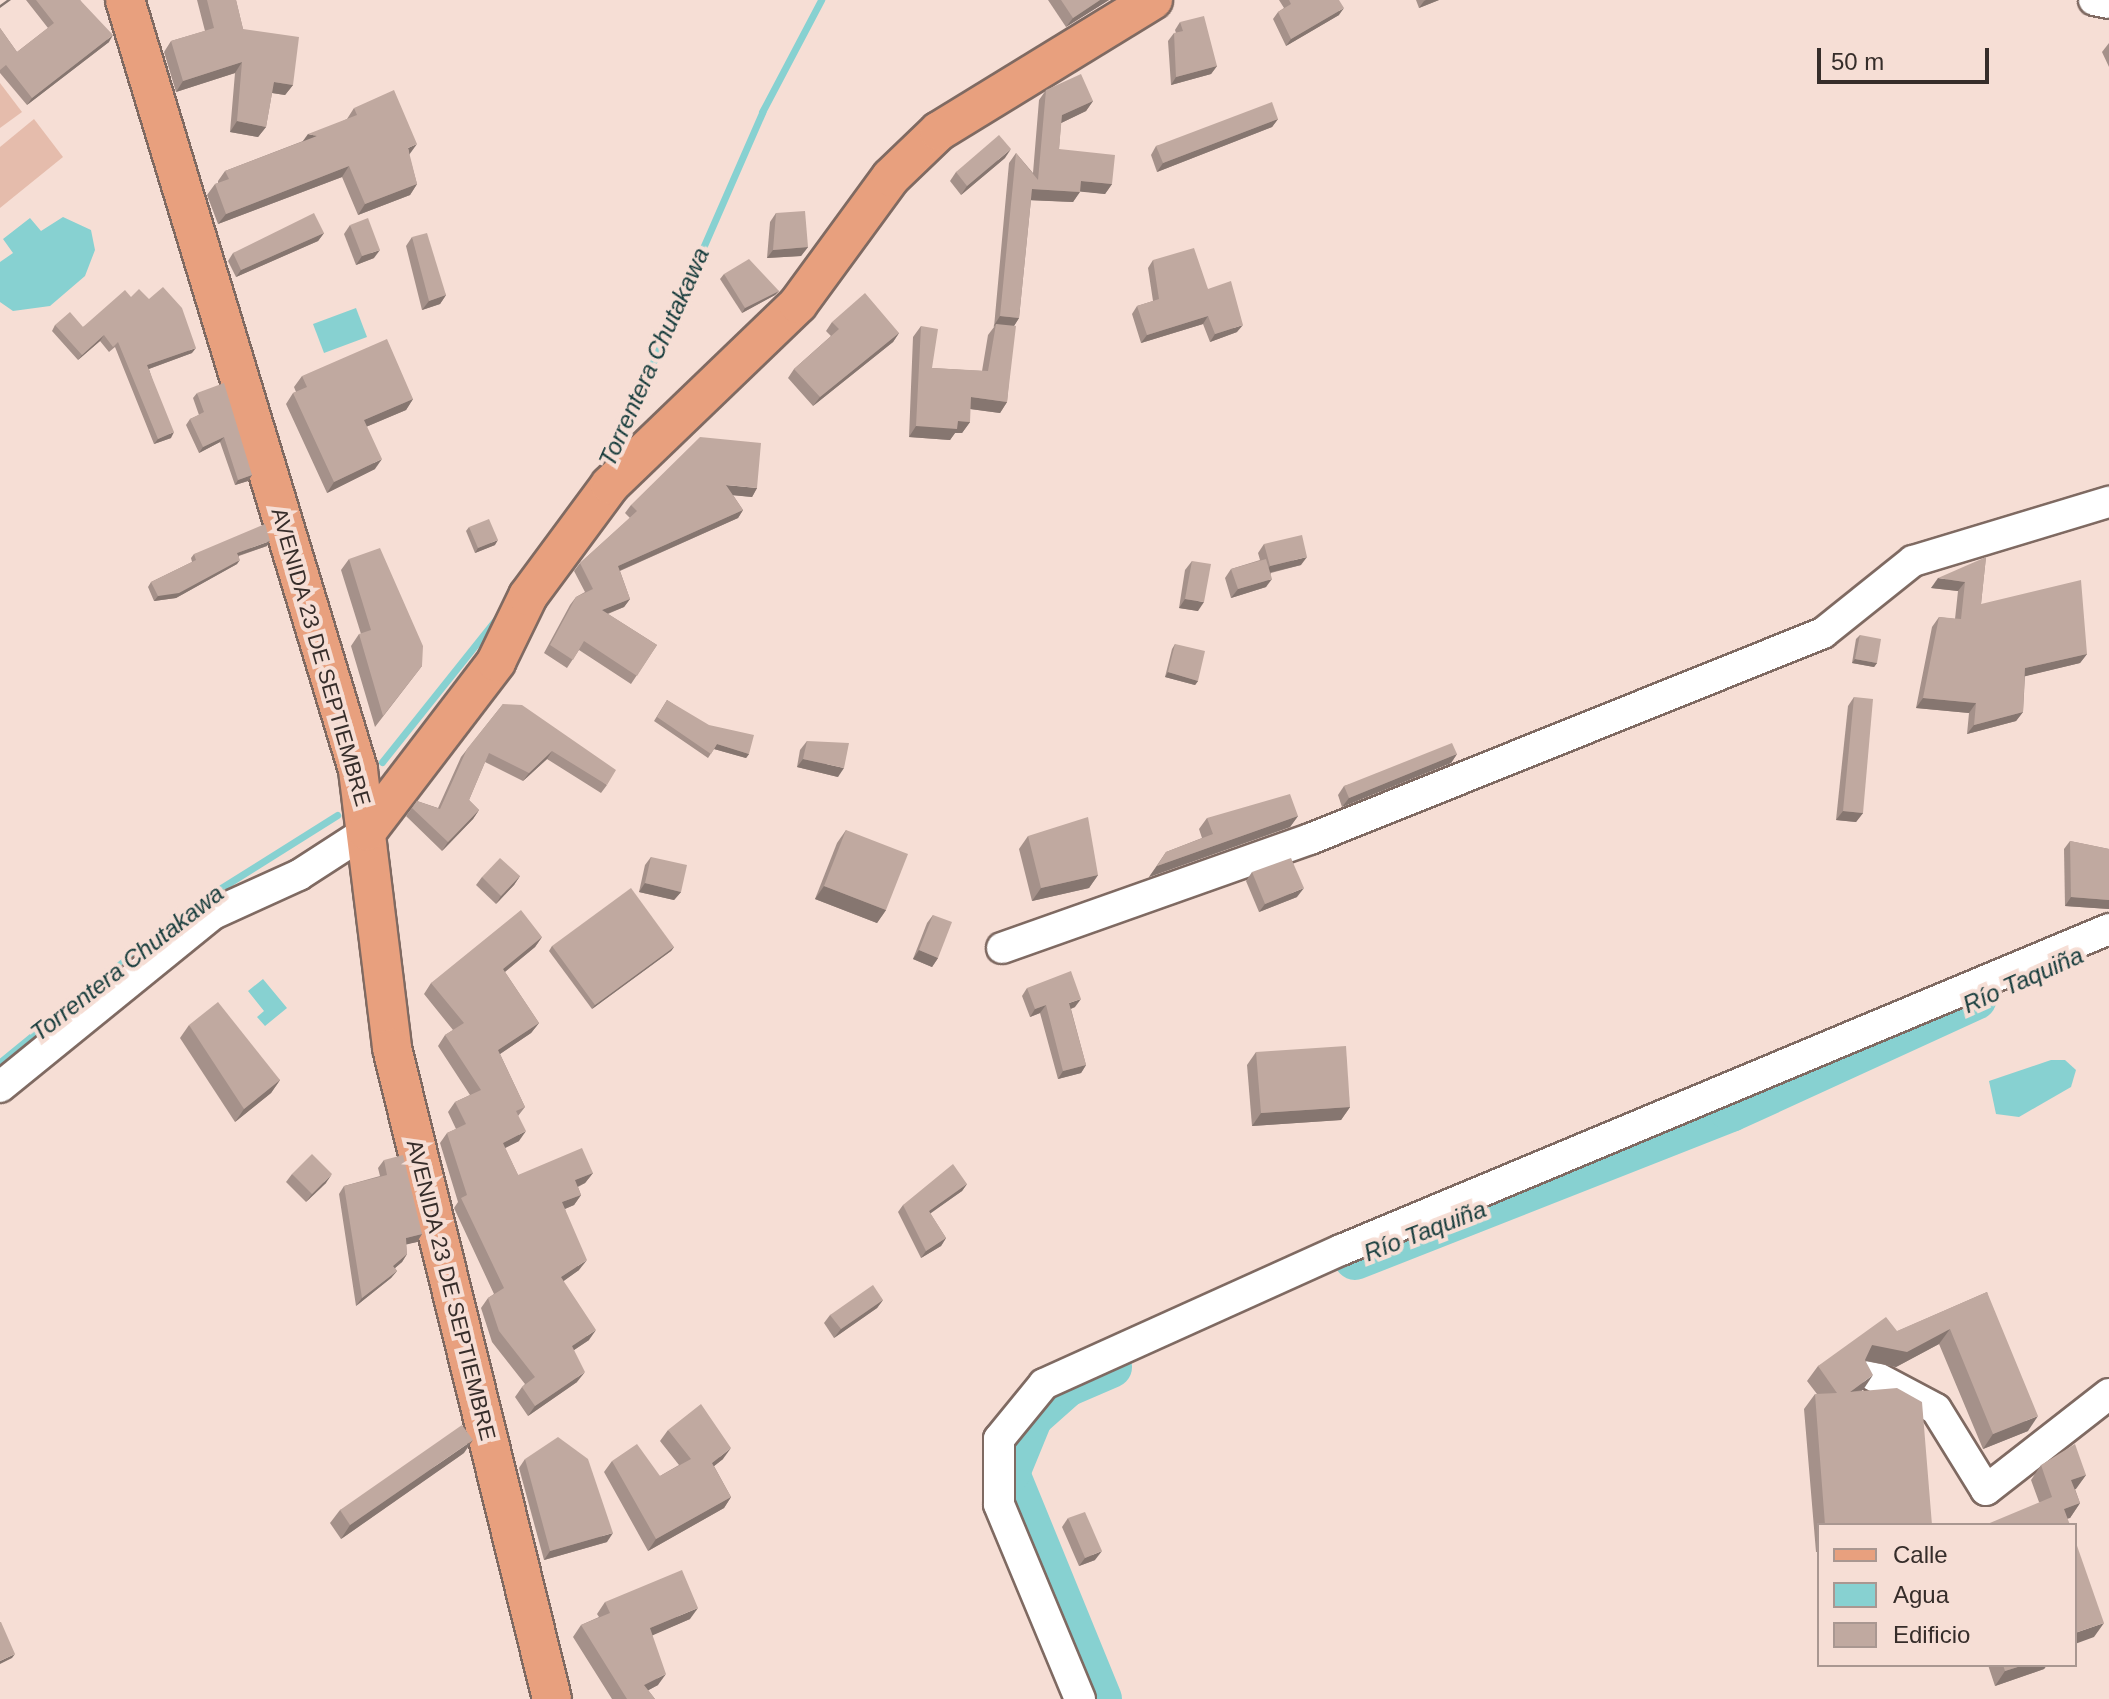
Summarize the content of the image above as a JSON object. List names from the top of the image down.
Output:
{
  "streets": {
    "main road": ["AVENIDA 23 DE SEPTIEMBRE"]
  },
  "water": ["Torrentera Chutakawa", "Río Taquiña"],
  "legend": ["Calle", "Agua", "Edificio"],
  "scale_bar": "50 m"
}
